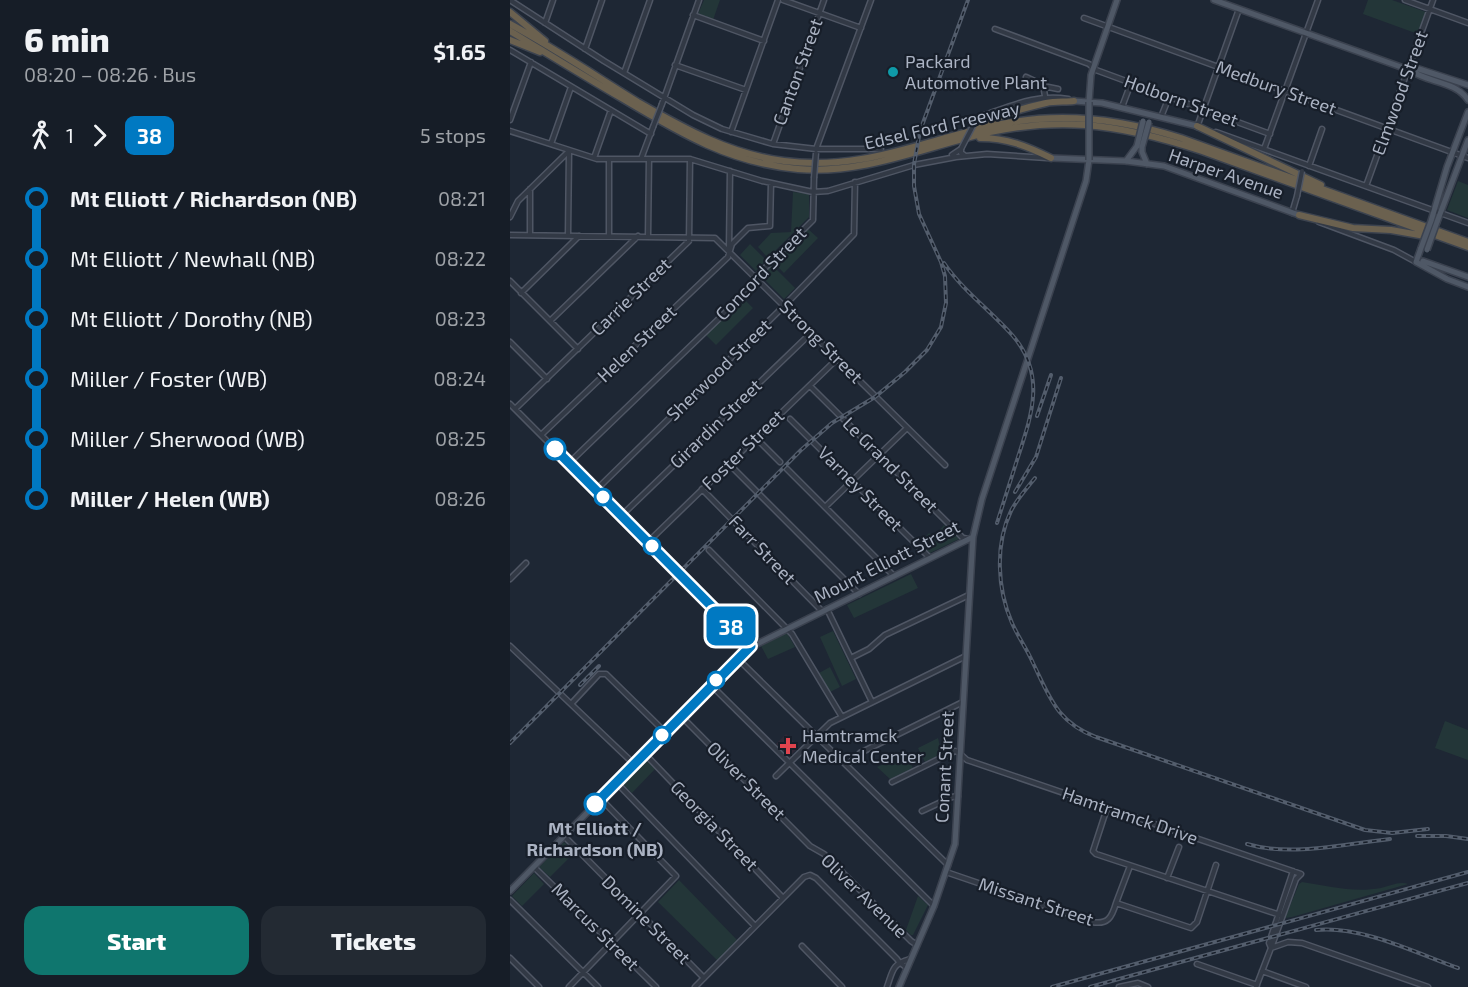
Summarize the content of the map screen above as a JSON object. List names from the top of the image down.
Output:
{
  "streets": {
    "highway": ["Edsel Ford Freeway"],
    "main road": ["Harper Avenue", "Mount Elliott Street", "Conant Street"],
    "street": [
      "Canton Street",
      "Medbury Street",
      "Elmwood Street",
      "Holborn Street",
      "Concord Street",
      "Carrie Street",
      "Strong Street",
      "Helen Street",
      "Sherwood Street",
      "Girardin Street",
      "Foster Street",
      "Le Grand Street",
      "Varney Street",
      "Farr Street",
      "Oliver Street",
      "Hamtramck Drive",
      "Georgia Street",
      "Oliver Avenue",
      "Missant Street",
      "Domine Street",
      "Marcus Street"
    ]
  },
  "crossings": [
    ["Medbury Street", "Elmwood Street"],
    ["Medbury Street", "Mount Elliott Street"],
    ["Elmwood Street", "Harper Avenue"],
    ["Holborn Street", "Mount Elliott Street"],
    ["Harper Avenue", "Concord Street"],
    ["Harper Avenue", "Helen Street"],
    ["Harper Avenue", "Sherwood Street"],
    ["Harper Avenue", "Mount Elliott Street"],
    ["Concord Street", "Strong Street"],
    ["Carrie Street", "Strong Street"],
    ["Strong Street", "Helen Street"],
    ["Strong Street", "Sherwood Street"],
    ["Strong Street", "Girardin Street"],
    ["Strong Street", "Foster Street"],
    ["Foster Street", "Le Grand Street"],
    ["Foster Street", "Farr Street"],
    ["Le Grand Street", "Mount Elliott Street"],
    ["Le Grand Street", "Conant Street"],
    ["Varney Street", "Mount Elliott Street"],
    ["Farr Street", "Mount Elliott Street"],
    ["Mount Elliott Street", "Conant Street"],
    ["Mount Elliott Street", "Oliver Street"],
    ["Mount Elliott Street", "Georgia Street"],
    ["Mount Elliott Street", "Domine Street"],
    ["Mount Elliott Street", "Marcus Street"],
    ["Conant Street", "Hamtramck Drive"],
    ["Conant Street", "Oliver Avenue"],
    ["Conant Street", "Missant Street"],
    ["Oliver Street", "Oliver Avenue"]
  ],
  "places": {
    "other": ["Packard Automotive Plant", "Mt Elliott / Richardson (NB)"],
    "health": ["Hamtramck Medical Center"]
  },
  "lines": ["bus line 38"],
  "page": {
    "heading": ["6 min", "08:20 – 08:26 · Bus", "$1.65"],
    "on_map": "38",
    "legs": ["1", "38", "5 stops"],
    "list": [
      {
        "name": "Mt Elliott / Richardson (NB)",
        "value": "08:21"
      },
      {
        "name": "Mt Elliott / Newhall (NB)",
        "value": "08:22"
      },
      {
        "name": "Mt Elliott / Dorothy (NB)",
        "value": "08:23"
      },
      {
        "name": "Miller / Foster (WB)",
        "value": "08:24"
      },
      {
        "name": "Miller / Sherwood (WB)",
        "value": "08:25"
      },
      {
        "name": "Miller / Helen (WB)",
        "value": "08:26"
      }
    ],
    "buttons": ["Start", "Tickets"]
  }
}
